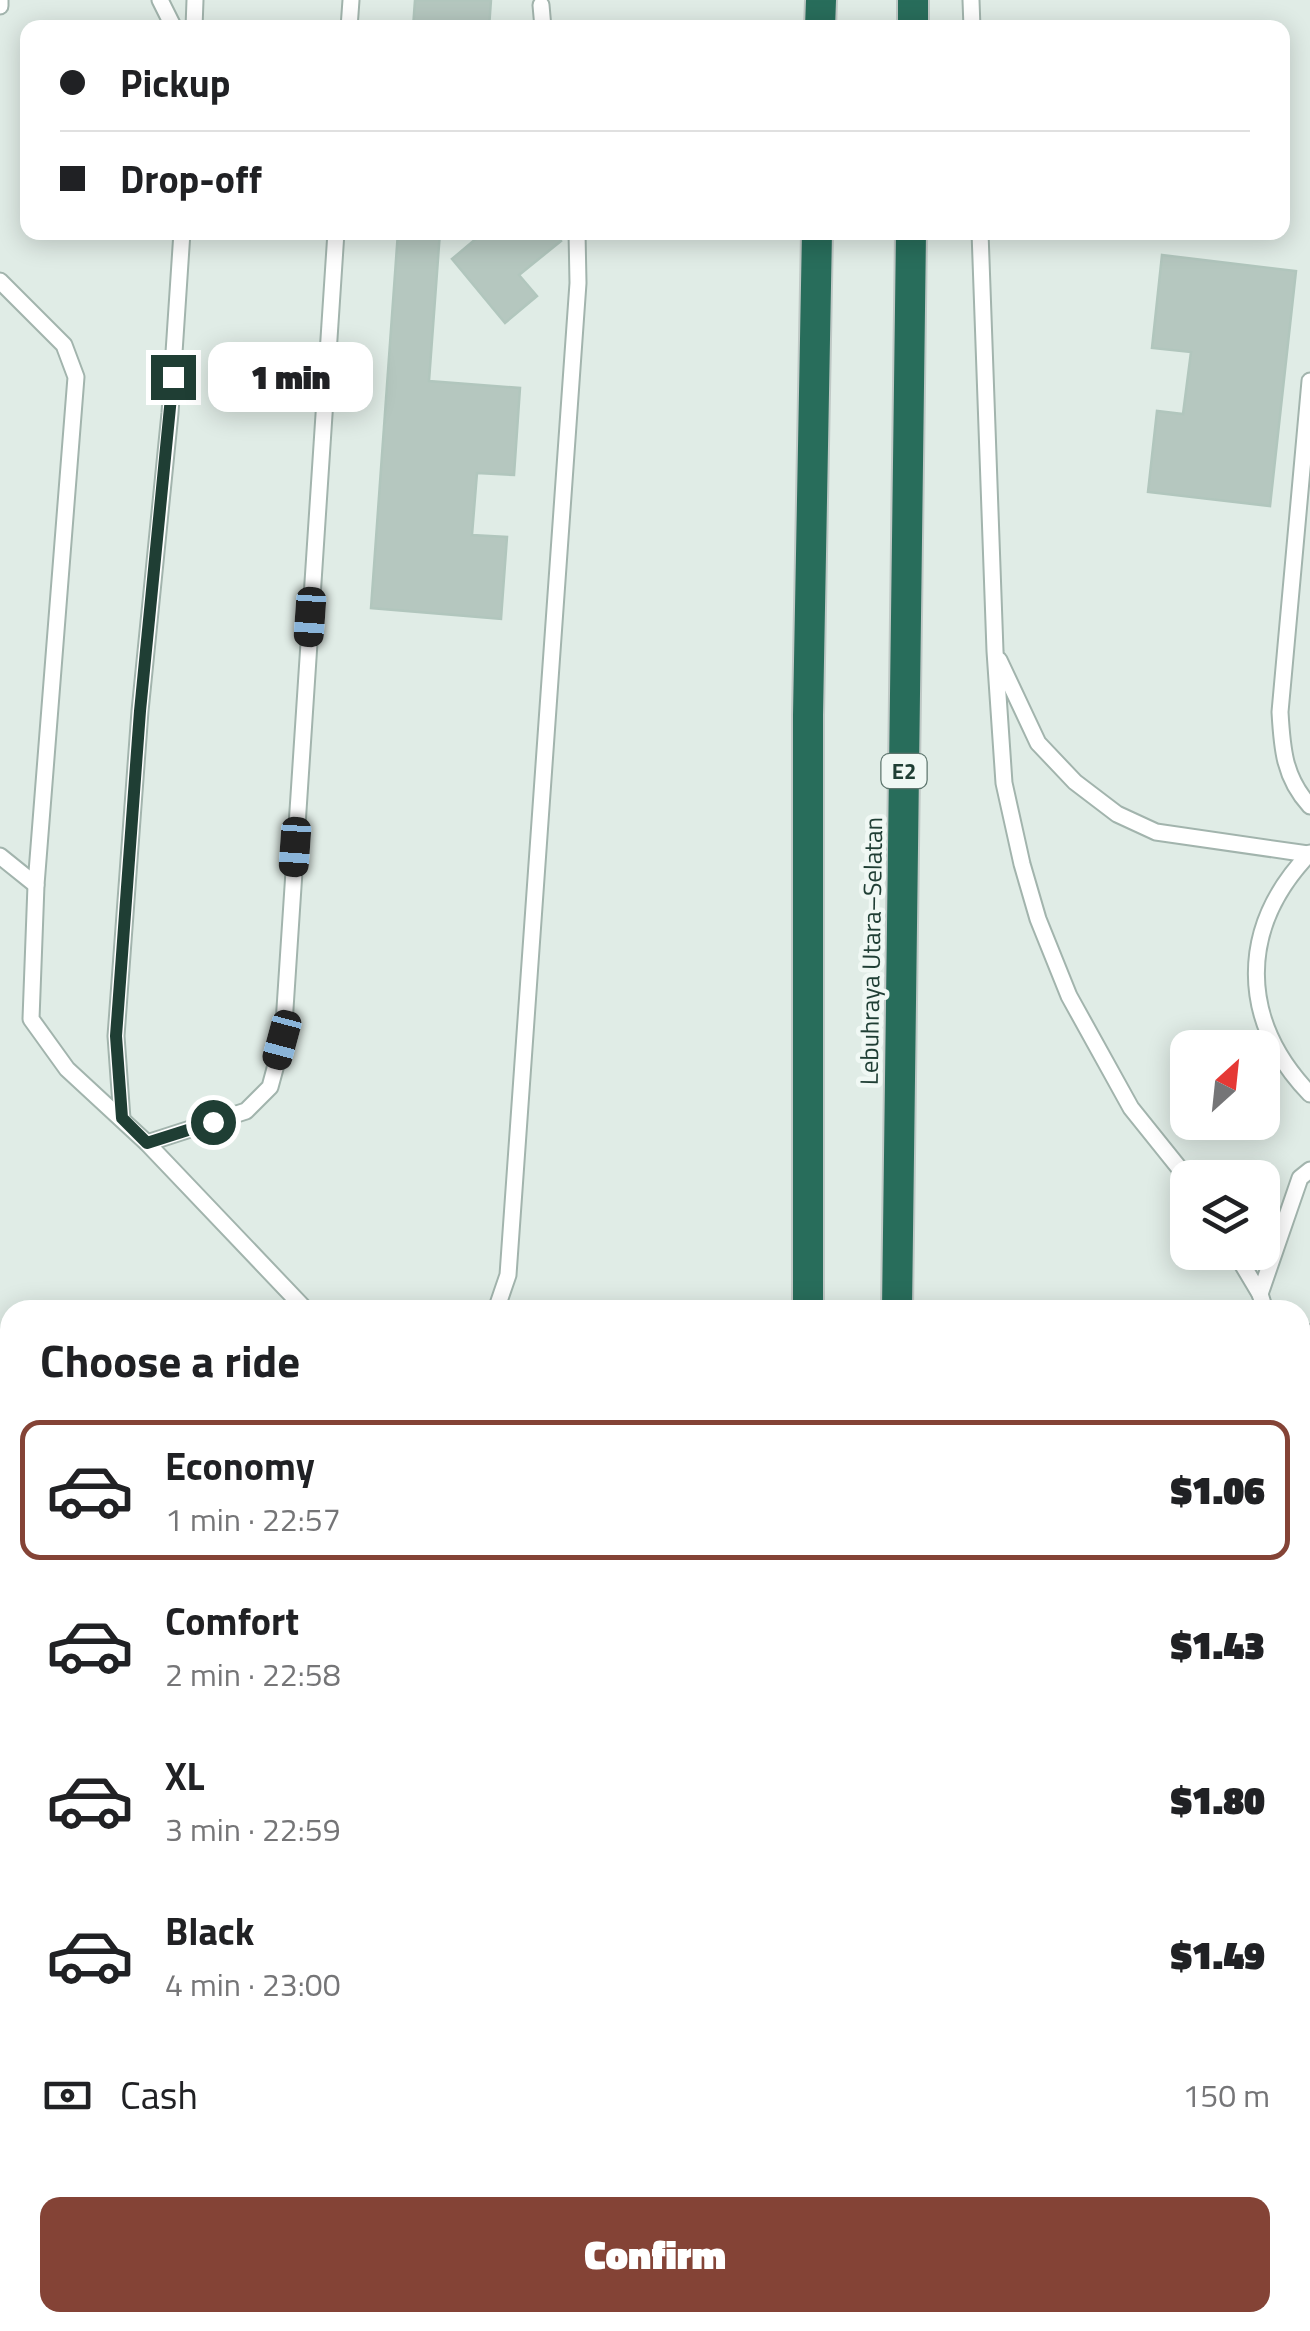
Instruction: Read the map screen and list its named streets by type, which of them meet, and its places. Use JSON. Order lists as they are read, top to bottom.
{
  "streets": {
    "highway": ["E2", "Lebuhraya Utara–Selatan"]
  },
  "north": "top right",
  "page": {
    "banner": ["Pickup", "Drop-off"],
    "bubble": "1 min",
    "heading": "Choose a ride",
    "list": [
      {
        "name": "Economy",
        "note": "1 min · 22:57",
        "value": "$1.06"
      },
      {
        "name": "Comfort",
        "note": "2 min · 22:58",
        "value": "$1.43"
      },
      {
        "name": "XL",
        "note": "3 min · 22:59",
        "value": "$1.80"
      },
      {
        "name": "Black",
        "note": "4 min · 23:00",
        "value": "$1.49"
      }
    ],
    "pay": ["Cash", "150 m"],
    "buttons": "Confirm"
  }
}
